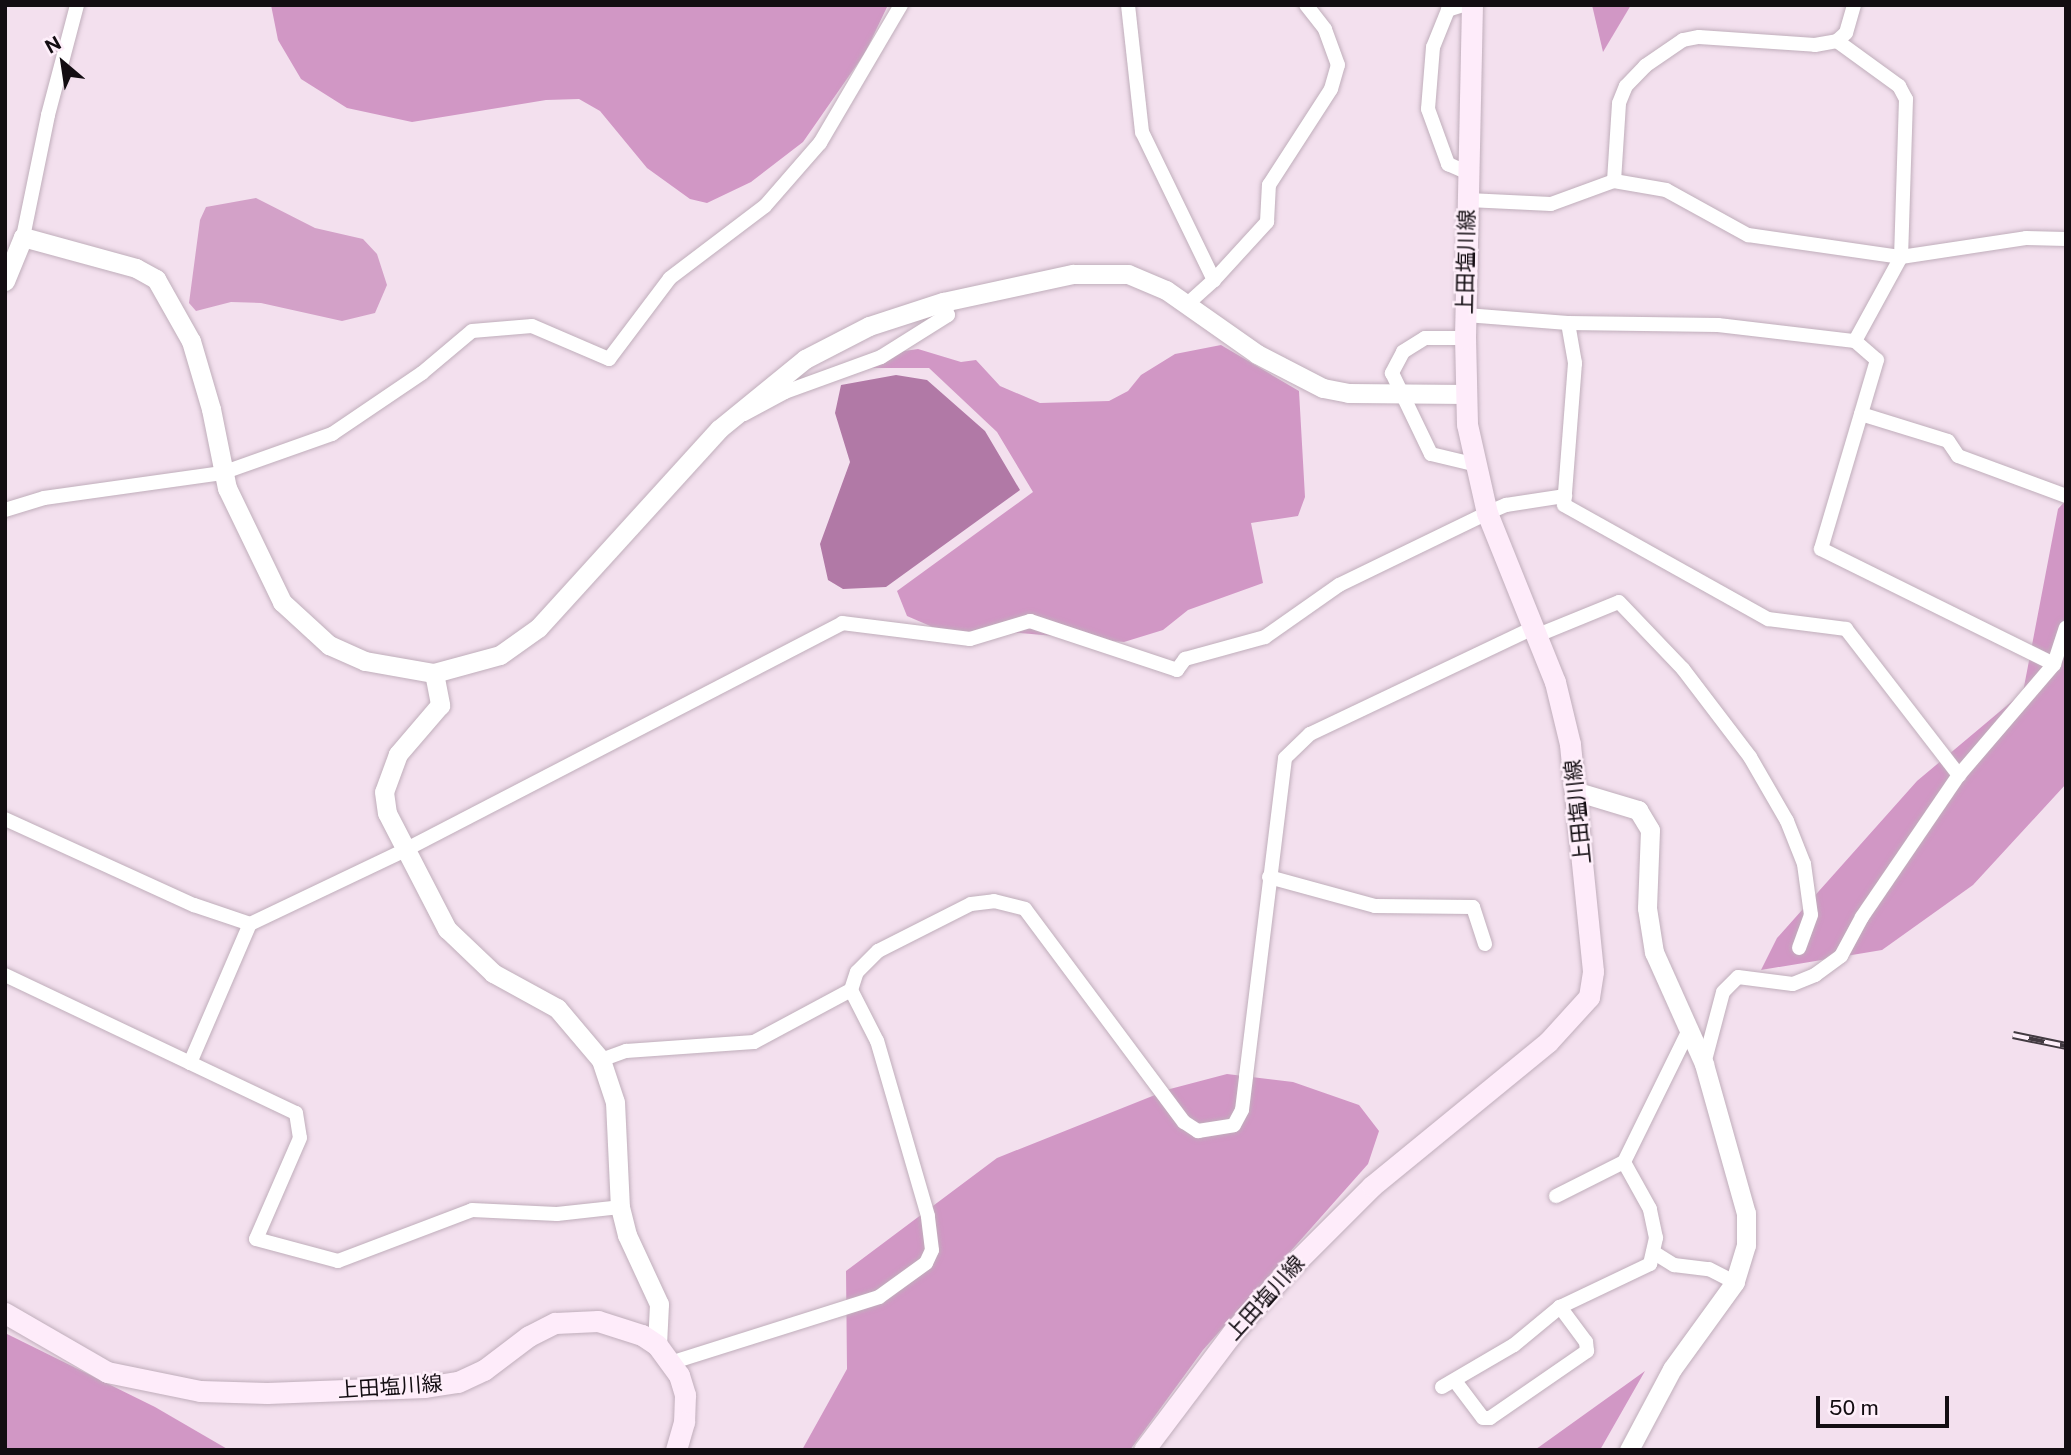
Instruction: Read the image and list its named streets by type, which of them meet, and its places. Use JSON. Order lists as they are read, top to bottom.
{
  "streets": {
    "main road": ["上田塩川線"]
  },
  "scale_bar": "50 m",
  "north": "top left"
}
